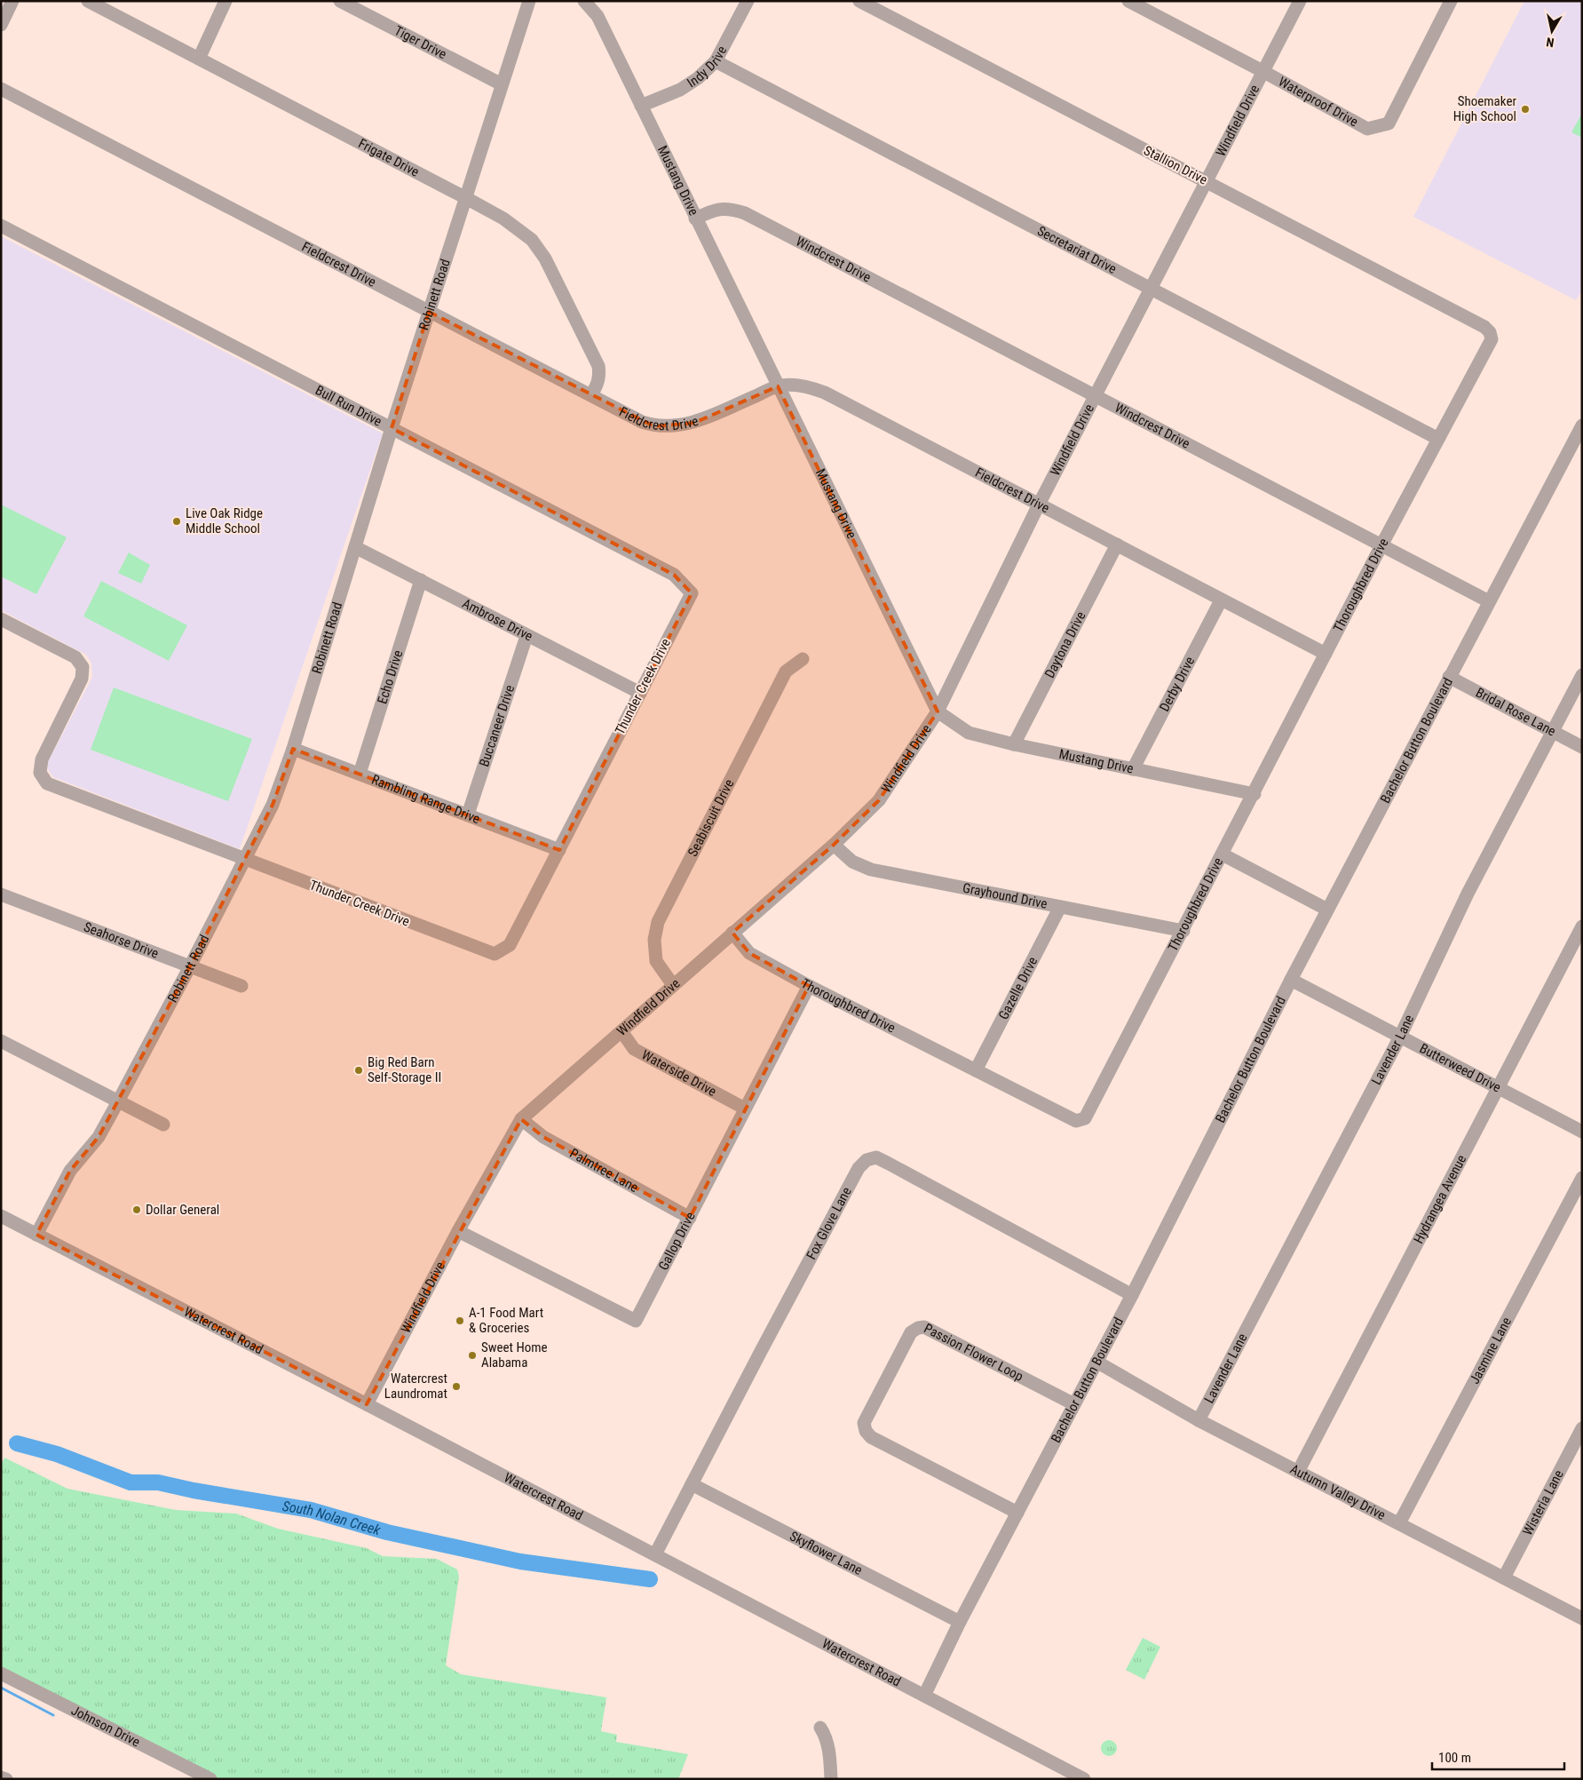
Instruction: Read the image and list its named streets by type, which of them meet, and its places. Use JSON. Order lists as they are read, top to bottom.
{
  "streets": {
    "street": [
      "Tiger Drive",
      "Indy Drive",
      "Waterproof Drive",
      "Windfield Drive",
      "Frigate Drive",
      "Stallion Drive",
      "Mustang Drive",
      "Secretariat Drive",
      "Windcrest Drive",
      "Fieldcrest Drive",
      "Robinett Road",
      "Bull Run Drive",
      "Thoroughbred Drive",
      "Ambrose Drive",
      "Daytona Drive",
      "Echo Drive",
      "Derby Drive",
      "Thunder Creek Drive",
      "Bridal Rose Lane",
      "Buccaneer Drive",
      "Bachelor Button Boulevard",
      "Rambling Range Drive",
      "Seabiscuit Drive",
      "Grayhound Drive",
      "Seahorse Drive",
      "Gazelle Drive",
      "Lavender Lane",
      "Butterweed Drive",
      "Waterside Drive",
      "Palmtree Lane",
      "Hydrangea Avenue",
      "Fox Glove Lane",
      "Gallop Drive",
      "Watercrest Road",
      "Jasmine Lane",
      "Passion Flower Loop",
      "Autumn Valley Drive",
      "Wisteria Lane",
      "Skyflower Lane",
      "Johnson Drive"
    ]
  },
  "crossings": [
    ["Tiger Drive", "Robinett Road"],
    ["Indy Drive", "Mustang Drive"],
    ["Indy Drive", "Secretariat Drive"],
    ["Waterproof Drive", "Windfield Drive"],
    ["Windfield Drive", "Stallion Drive"],
    ["Windfield Drive", "Mustang Drive"],
    ["Windfield Drive", "Secretariat Drive"],
    ["Windfield Drive", "Windcrest Drive"],
    ["Windfield Drive", "Fieldcrest Drive"],
    ["Windfield Drive", "Thoroughbred Drive"],
    ["Windfield Drive", "Seabiscuit Drive"],
    ["Windfield Drive", "Grayhound Drive"],
    ["Windfield Drive", "Waterside Drive"],
    ["Windfield Drive", "Palmtree Lane"],
    ["Windfield Drive", "Gallop Drive"],
    ["Windfield Drive", "Watercrest Road"],
    ["Frigate Drive", "Fieldcrest Drive"],
    ["Frigate Drive", "Robinett Road"],
    ["Stallion Drive", "Thoroughbred Drive"],
    ["Mustang Drive", "Windcrest Drive"],
    ["Mustang Drive", "Fieldcrest Drive"],
    ["Mustang Drive", "Thoroughbred Drive"],
    ["Mustang Drive", "Daytona Drive"],
    ["Mustang Drive", "Derby Drive"],
    ["Secretariat Drive", "Thoroughbred Drive"],
    ["Windcrest Drive", "Thoroughbred Drive"],
    ["Windcrest Drive", "Bachelor Button Boulevard"],
    ["Fieldcrest Drive", "Robinett Road"],
    ["Fieldcrest Drive", "Thoroughbred Drive"],
    ["Fieldcrest Drive", "Daytona Drive"],
    ["Fieldcrest Drive", "Derby Drive"],
    ["Robinett Road", "Bull Run Drive"],
    ["Robinett Road", "Ambrose Drive"],
    ["Robinett Road", "Thunder Creek Drive"],
    ["Robinett Road", "Rambling Range Drive"],
    ["Robinett Road", "Seahorse Drive"],
    ["Robinett Road", "Watercrest Road"],
    ["Bull Run Drive", "Thunder Creek Drive"],
    ["Thoroughbred Drive", "Grayhound Drive"],
    ["Thoroughbred Drive", "Gazelle Drive"],
    ["Thoroughbred Drive", "Gallop Drive"],
    ["Ambrose Drive", "Echo Drive"],
    ["Ambrose Drive", "Thunder Creek Drive"],
    ["Ambrose Drive", "Buccaneer Drive"],
    ["Echo Drive", "Rambling Range Drive"],
    ["Thunder Creek Drive", "Rambling Range Drive"],
    ["Bridal Rose Lane", "Bachelor Button Boulevard"],
    ["Bridal Rose Lane", "Lavender Lane"],
    ["Buccaneer Drive", "Rambling Range Drive"],
    ["Bachelor Button Boulevard", "Butterweed Drive"],
    ["Bachelor Button Boulevard", "Fox Glove Lane"],
    ["Bachelor Button Boulevard", "Watercrest Road"],
    ["Bachelor Button Boulevard", "Passion Flower Loop"],
    ["Bachelor Button Boulevard", "Autumn Valley Drive"],
    ["Bachelor Button Boulevard", "Skyflower Lane"],
    ["Grayhound Drive", "Gazelle Drive"],
    ["Lavender Lane", "Butterweed Drive"],
    ["Lavender Lane", "Autumn Valley Drive"],
    ["Butterweed Drive", "Hydrangea Avenue"],
    ["Waterside Drive", "Gallop Drive"],
    ["Palmtree Lane", "Gallop Drive"],
    ["Hydrangea Avenue", "Autumn Valley Drive"],
    ["Fox Glove Lane", "Watercrest Road"],
    ["Fox Glove Lane", "Skyflower Lane"],
    ["Jasmine Lane", "Autumn Valley Drive"],
    ["Autumn Valley Drive", "Wisteria Lane"]
  ],
  "water": ["South Nolan Creek"],
  "places": [
    "Shoemaker High School",
    "Live Oak Ridge Middle School",
    "Big Red Barn Self-Storage II",
    "Dollar General",
    "A-1 Food Mart & Groceries",
    "Sweet Home Alabama",
    "Watercrest Laundromat"
  ],
  "scale_bar": "100 m",
  "north": "bottom"
}
